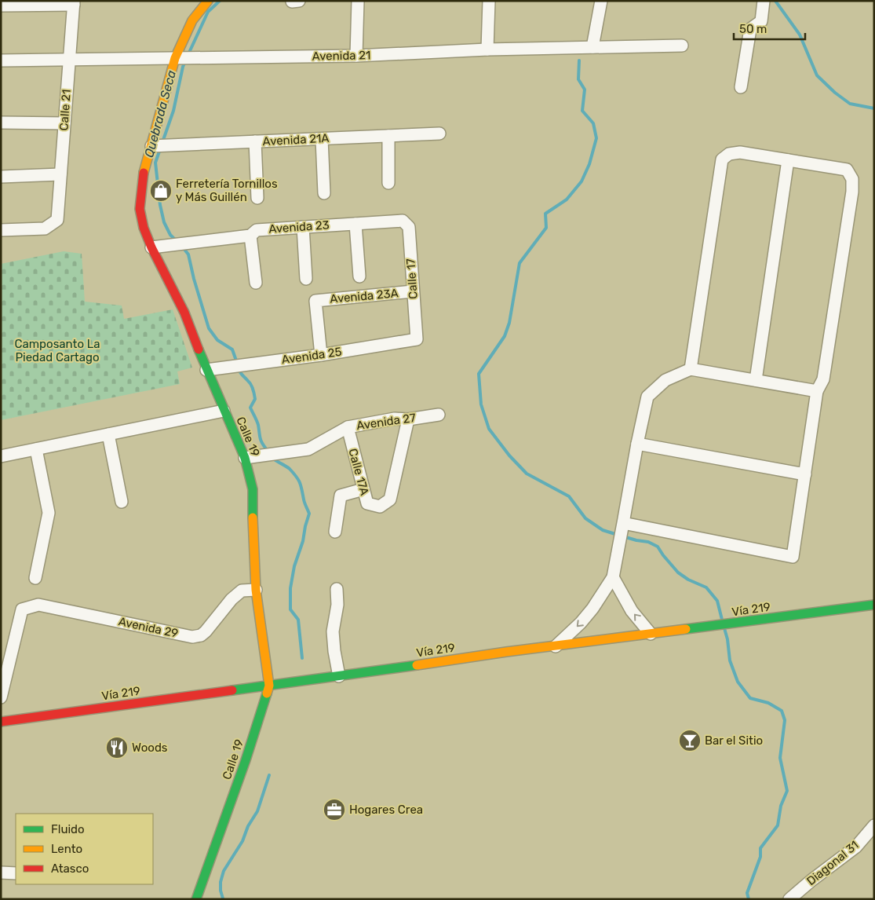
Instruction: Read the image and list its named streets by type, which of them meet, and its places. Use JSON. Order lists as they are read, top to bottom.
{
  "streets": {
    "street": [
      "Avenida 21",
      "Calle 21",
      "Avenida 21A",
      "Avenida 23",
      "Calle 17",
      "Avenida 23A",
      "Avenida 25",
      "Avenida 27",
      "Calle 19",
      "Calle 17A",
      "Vía 219",
      "Avenida 29",
      "Diagonal 31"
    ]
  },
  "crossings": [
    ["Avenida 21", "Calle 21"],
    ["Avenida 21", "Calle 19"],
    ["Avenida 21A", "Calle 19"],
    ["Avenida 23", "Calle 17"],
    ["Avenida 23", "Calle 19"],
    ["Calle 17", "Avenida 23A"],
    ["Calle 17", "Avenida 25"],
    ["Avenida 23A", "Avenida 25"],
    ["Avenida 25", "Calle 19"],
    ["Avenida 27", "Calle 19"],
    ["Avenida 27", "Calle 17A"],
    ["Calle 19", "Vía 219"],
    ["Calle 19", "Avenida 29"]
  ],
  "water": ["Quebrada Seca"],
  "parks": ["Camposanto La Piedad Cartago"],
  "places": {
    "shop": ["Ferretería Tornillos y Más Guillén"],
    "bar": ["Bar el Sitio"],
    "restaurant": ["Woods"],
    "office": ["Hogares Crea"]
  },
  "legend": ["Fluido", "Lento", "Atasco"],
  "scale_bar": "50 m"
}
